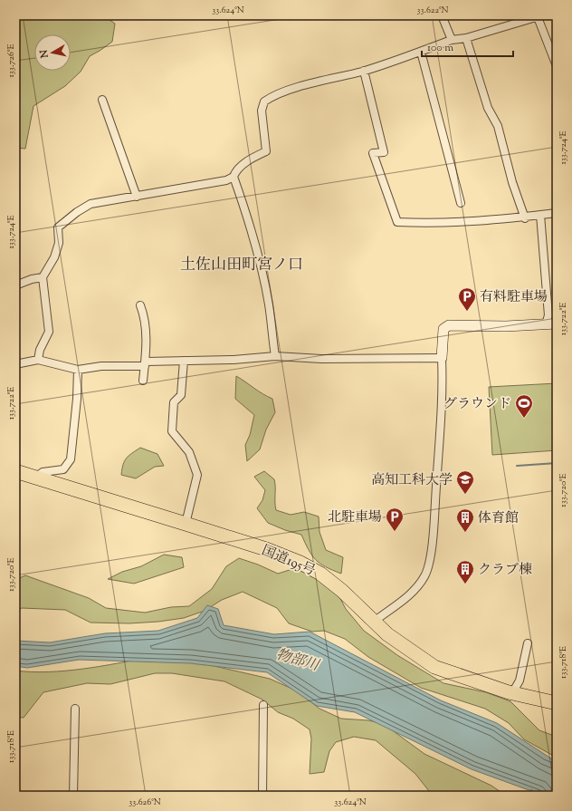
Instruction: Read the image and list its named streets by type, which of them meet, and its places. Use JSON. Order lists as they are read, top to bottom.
{
  "streets": {
    "highway": ["国道195号"]
  },
  "districts": ["土佐山田町宮ノ口"],
  "water": ["物部川"],
  "places": {
    "parking": ["有料駐車場", "北駐車場"],
    "sports": ["グラウンド"],
    "school or university": ["高知工科大学"],
    "building": ["体育館", "クラブ棟"]
  },
  "scale_bar": "100 m",
  "north": "left",
  "coordinates": [
    "33.624°N",
    "33.622°N",
    "133.726°E",
    "133.724°E",
    "133.722°E",
    "133.720°E",
    "133.718°E",
    "33.626°N"
  ]
}
